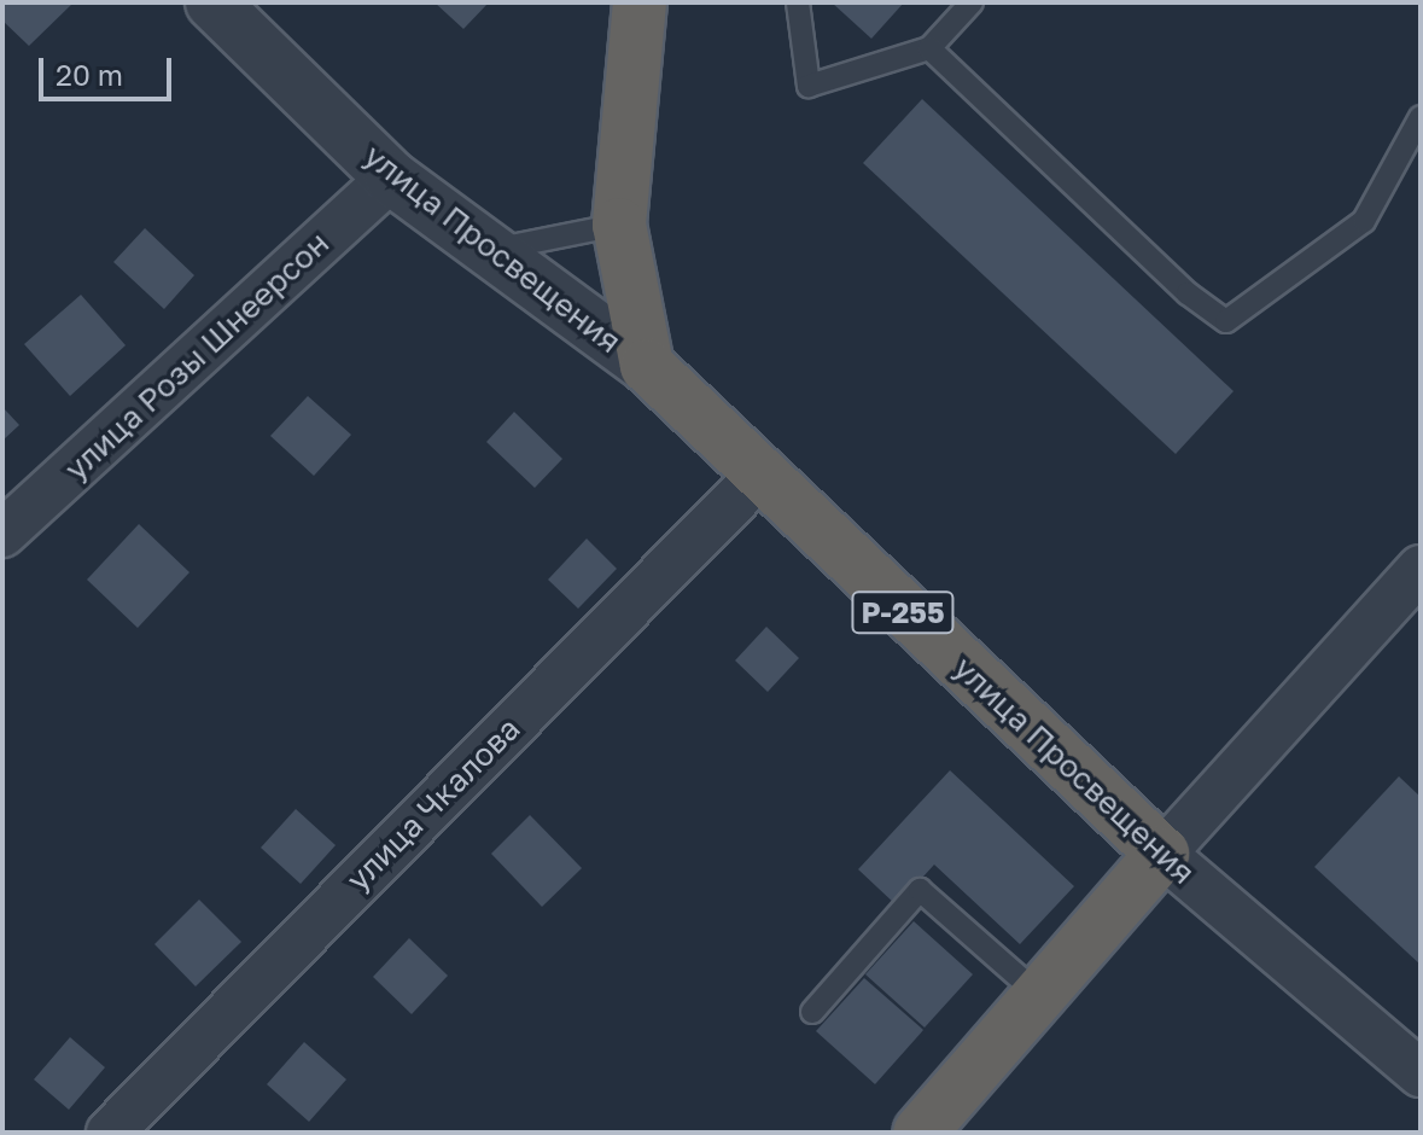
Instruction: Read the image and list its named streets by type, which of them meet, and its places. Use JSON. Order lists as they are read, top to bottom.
{
  "streets": {
    "highway": ["улица Просвещения", "Р-255"],
    "street": ["улица Розы Шнеерсон", "улица Чкалова"]
  },
  "crossings": [
    ["улица Просвещения", "улица Розы Шнеерсон"],
    ["улица Просвещения", "улица Чкалова"]
  ],
  "scale_bar": "20 m"
}
